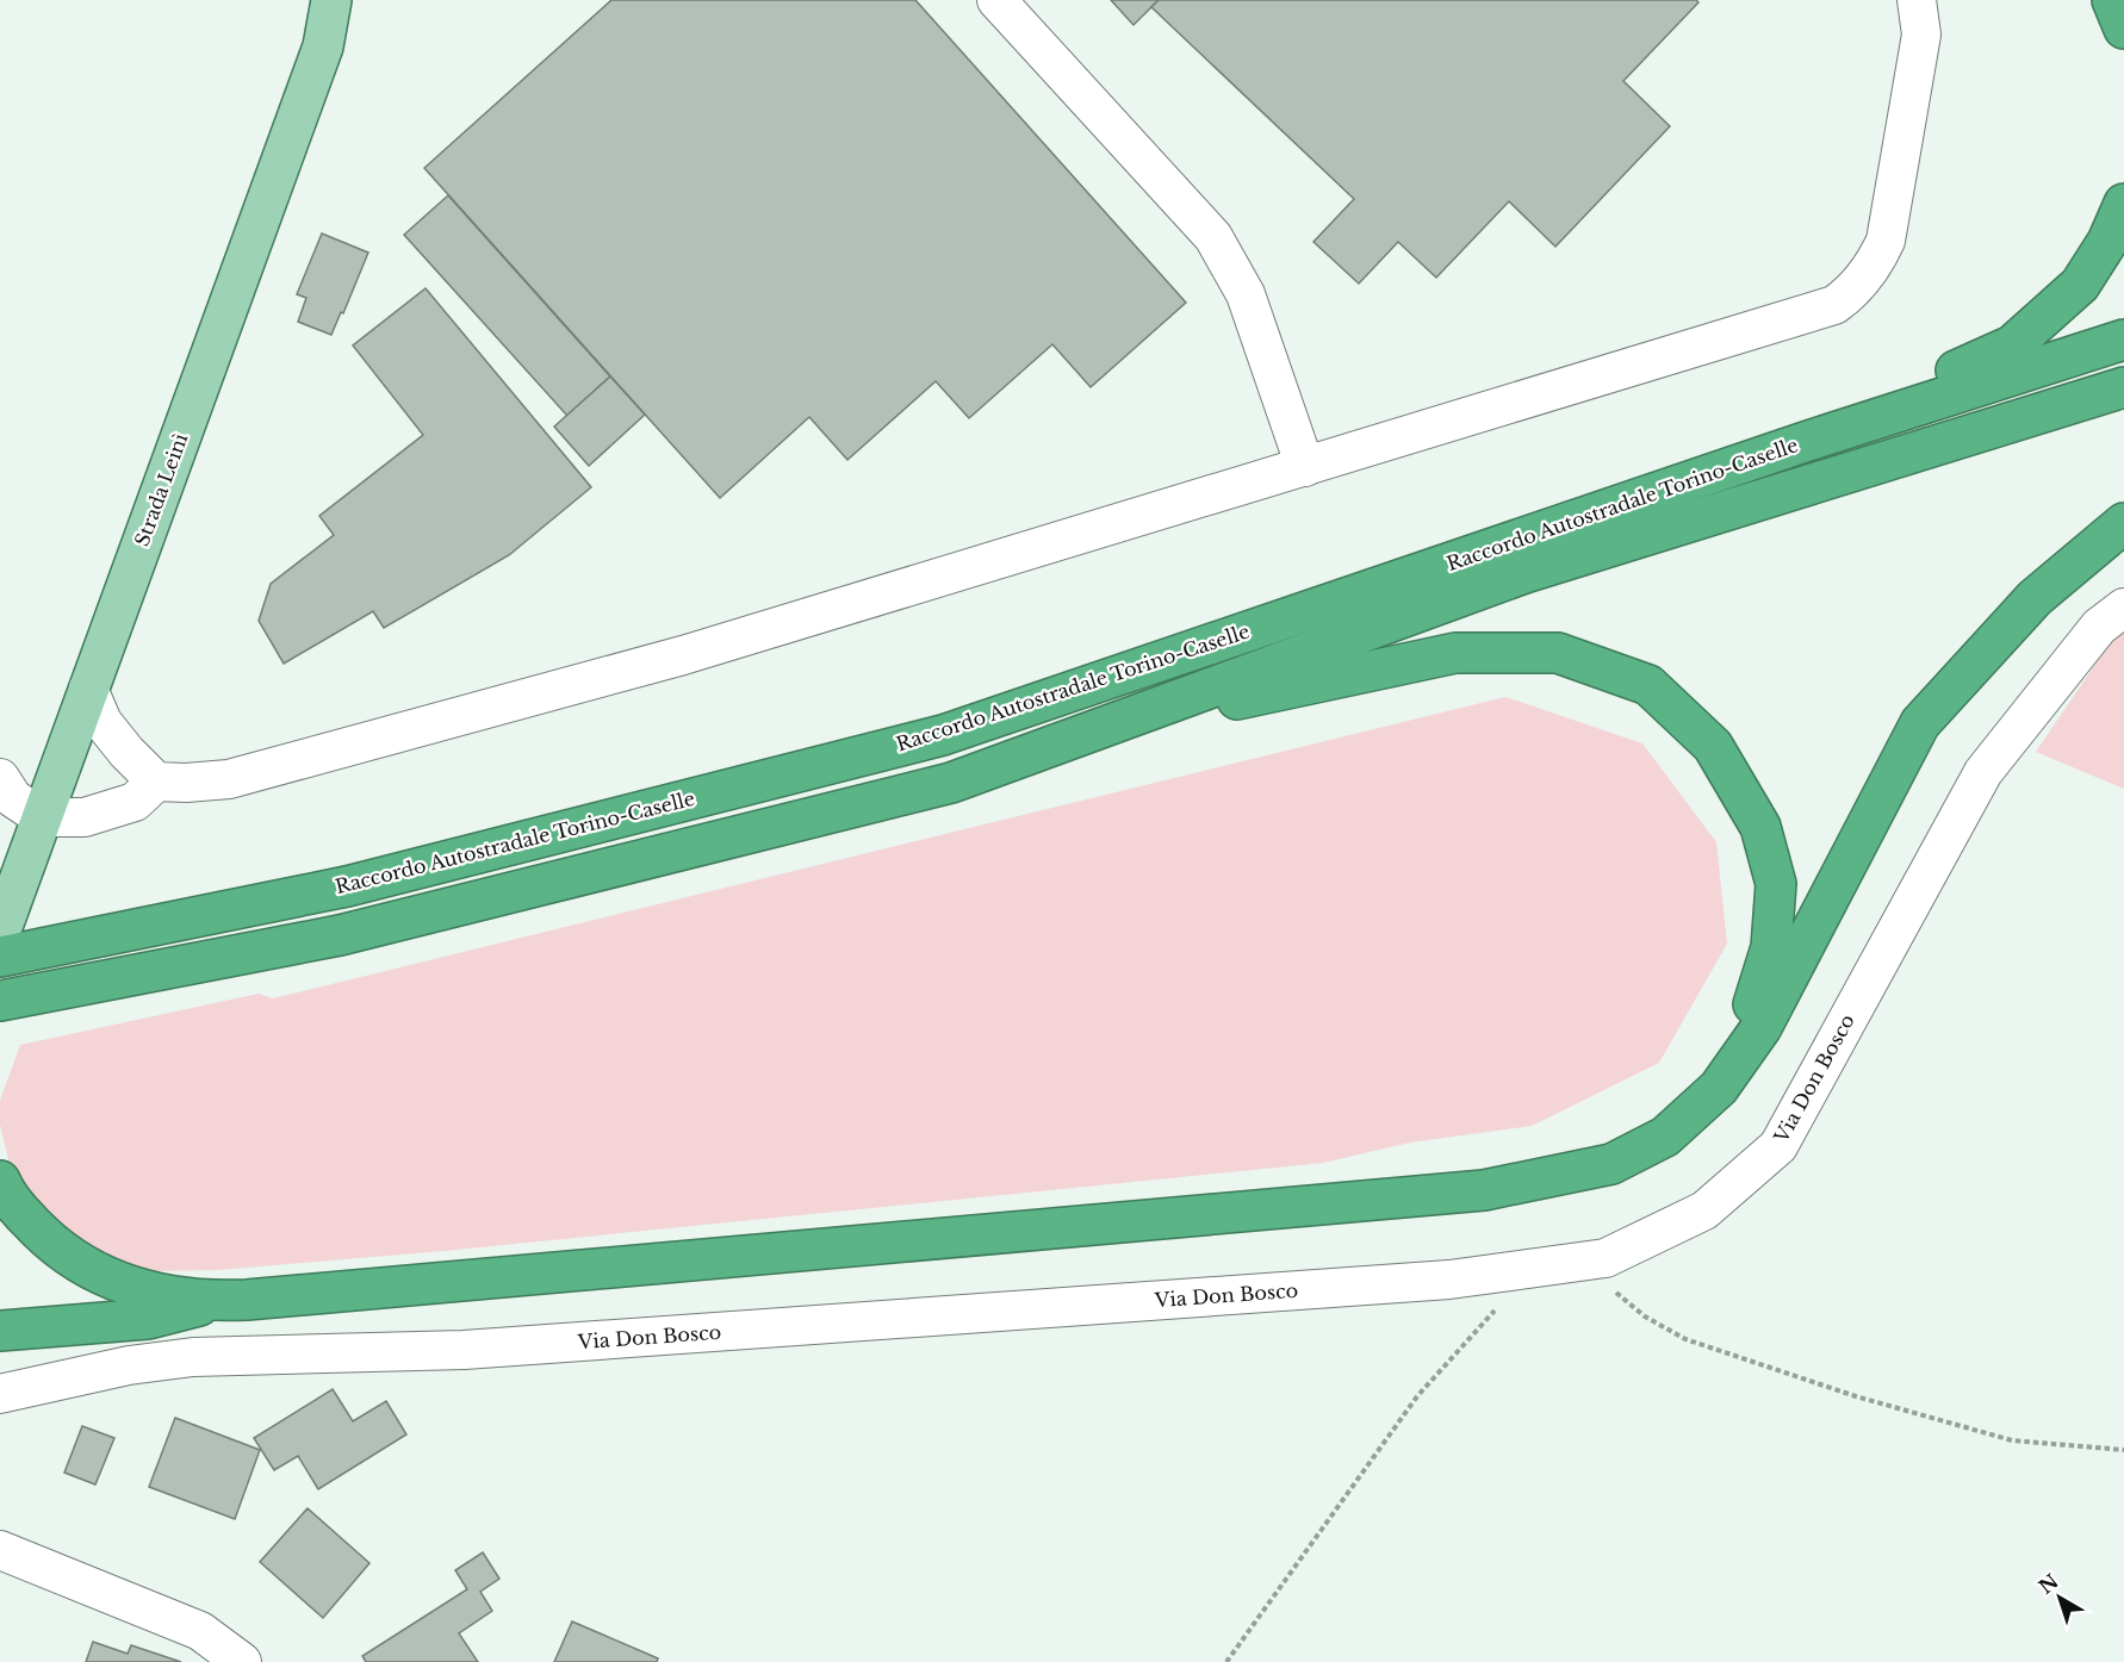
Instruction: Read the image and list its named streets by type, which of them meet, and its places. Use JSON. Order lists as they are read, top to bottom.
{
  "streets": {
    "highway": ["Raccordo Autostradale Torino-Caselle"],
    "main road": ["Strada Leinì"],
    "street": ["Via Don Bosco"]
  },
  "north": "top left"
}
